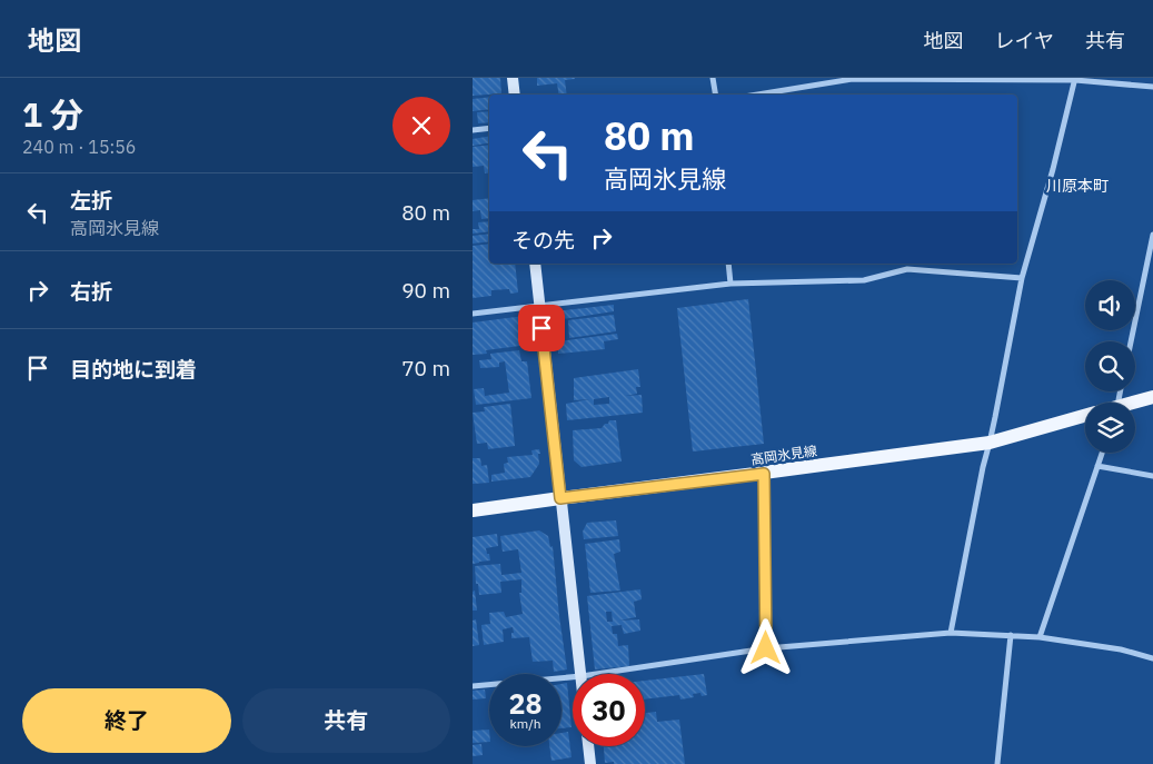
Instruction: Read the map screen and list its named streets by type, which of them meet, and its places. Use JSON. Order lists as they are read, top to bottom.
{
  "streets": {
    "main road": ["高岡氷見線"]
  },
  "districts": ["川原本町"],
  "page": {
    "header": "地図",
    "nav": ["地図", "レイヤ", "共有"],
    "heading": ["1 分", "240 m · 15:56"],
    "turn": ["80 m", "高岡氷見線"],
    "list": [
      {
        "name": "左折",
        "note": "高岡氷見線",
        "value": "80 m"
      },
      {
        "name": "右折",
        "value": "90 m"
      },
      {
        "name": "目的地に到着",
        "value": "70 m"
      }
    ],
    "then": "その先",
    "speed": "28 km/h",
    "limit": "30",
    "buttons": ["終了", "共有"]
  }
}
